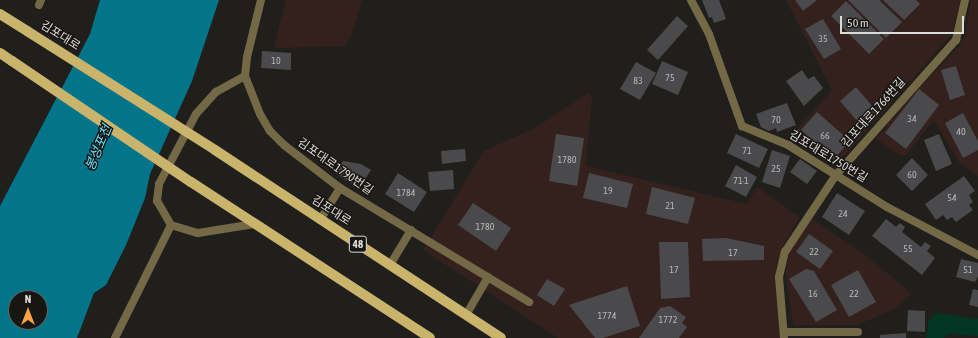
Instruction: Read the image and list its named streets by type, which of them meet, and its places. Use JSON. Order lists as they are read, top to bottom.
{
  "streets": {
    "main road": ["김포대로", "48"],
    "lane": ["김포대로1766번길", "김포대로1750번길", "김포대로1790번길"]
  },
  "crossings": [
    ["김포대로1766번길", "김포대로1750번길"]
  ],
  "water": ["봉성포천"],
  "house_numbers": [
    "35",
    "10",
    "75",
    "83",
    "34",
    "70",
    "40",
    "66",
    "71",
    "1780",
    "25",
    "60",
    "71-1",
    "19",
    "1784",
    "54",
    "21",
    "24",
    "1780",
    "55",
    "22",
    "17",
    "17",
    "51",
    "16",
    "22",
    "1774",
    "1772"
  ],
  "scale_bar": "50 m",
  "north": "top"
}
